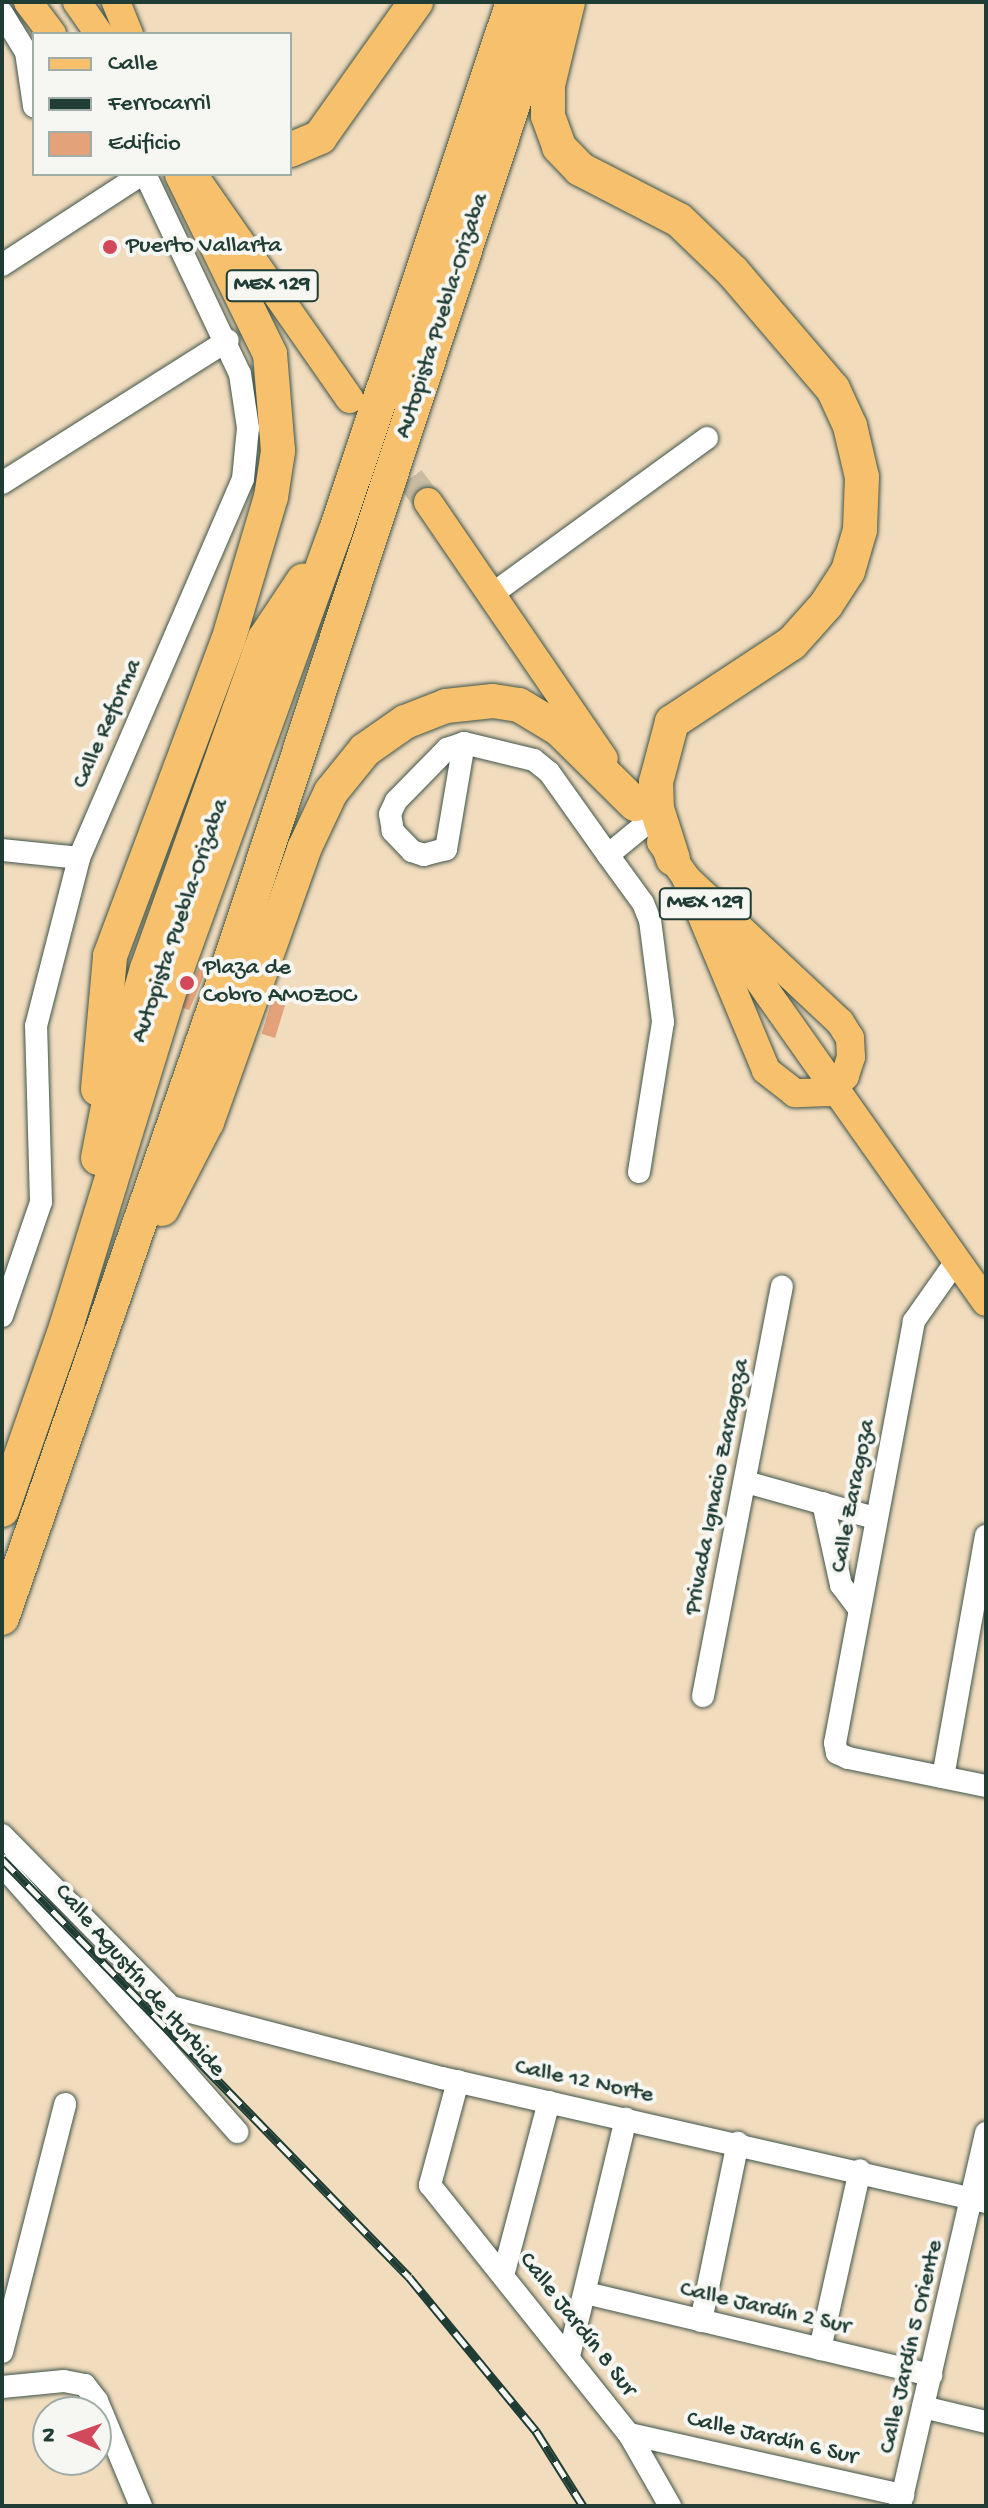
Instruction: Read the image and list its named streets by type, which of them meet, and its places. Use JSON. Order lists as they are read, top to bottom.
{
  "streets": {
    "highway": ["Autopista Puebla-Orizaba"],
    "main road": ["MEX 129"],
    "street": [
      "Calle Reforma",
      "Privada Ignacio Zaragoza",
      "Calle Zaragoza",
      "Calle Agustín de Iturbide",
      "Calle 12 Norte",
      "Calle Jardín 2 Sur",
      "Calle Jardín 8 Sur",
      "Calle Jardín 5 Oriente",
      "Calle Jardín 6 Sur"
    ]
  },
  "crossings": [
    ["MEX 129", "Calle Zaragoza"],
    ["Calle 12 Norte", "Calle Jardín 8 Sur"],
    ["Calle 12 Norte", "Calle Jardín 5 Oriente"],
    ["Calle Jardín 2 Sur", "Calle Jardín 5 Oriente"],
    ["Calle Jardín 8 Sur", "Calle Jardín 6 Sur"],
    ["Calle Jardín 5 Oriente", "Calle Jardín 6 Sur"]
  ],
  "places": ["Puerto Vallarta", "Plaza de Cobro AMOZOC"],
  "legend": ["Calle", "Ferrocarril", "Edificio"],
  "north": "left"
}
